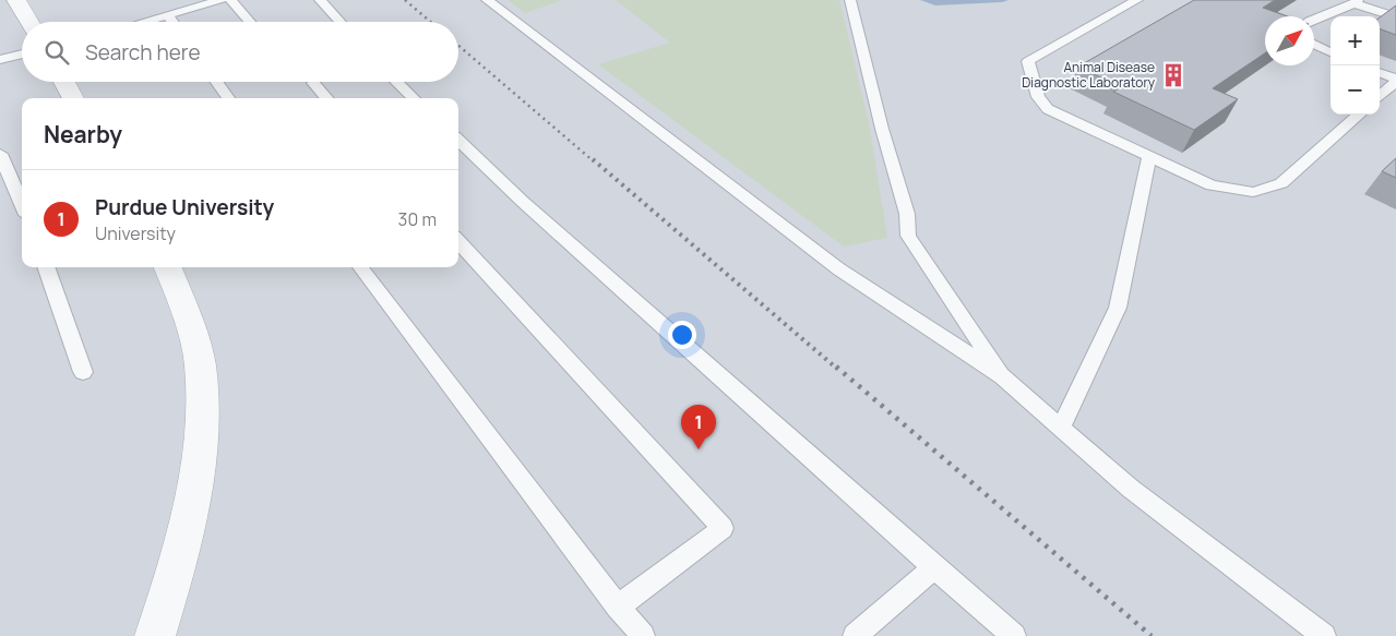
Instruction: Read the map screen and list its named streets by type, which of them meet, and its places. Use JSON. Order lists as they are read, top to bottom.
{
  "places": {
    "building": ["Animal Disease Diagnostic Laboratory"]
  },
  "north": "top right",
  "page": {
    "map_buttons": ["+", "−"],
    "search": "Search here",
    "heading": "Nearby",
    "list": [
      {
        "mark": "1",
        "name": "Purdue University",
        "note": "University",
        "value": "30 m"
      }
    ],
    "pins": "1"
  }
}
